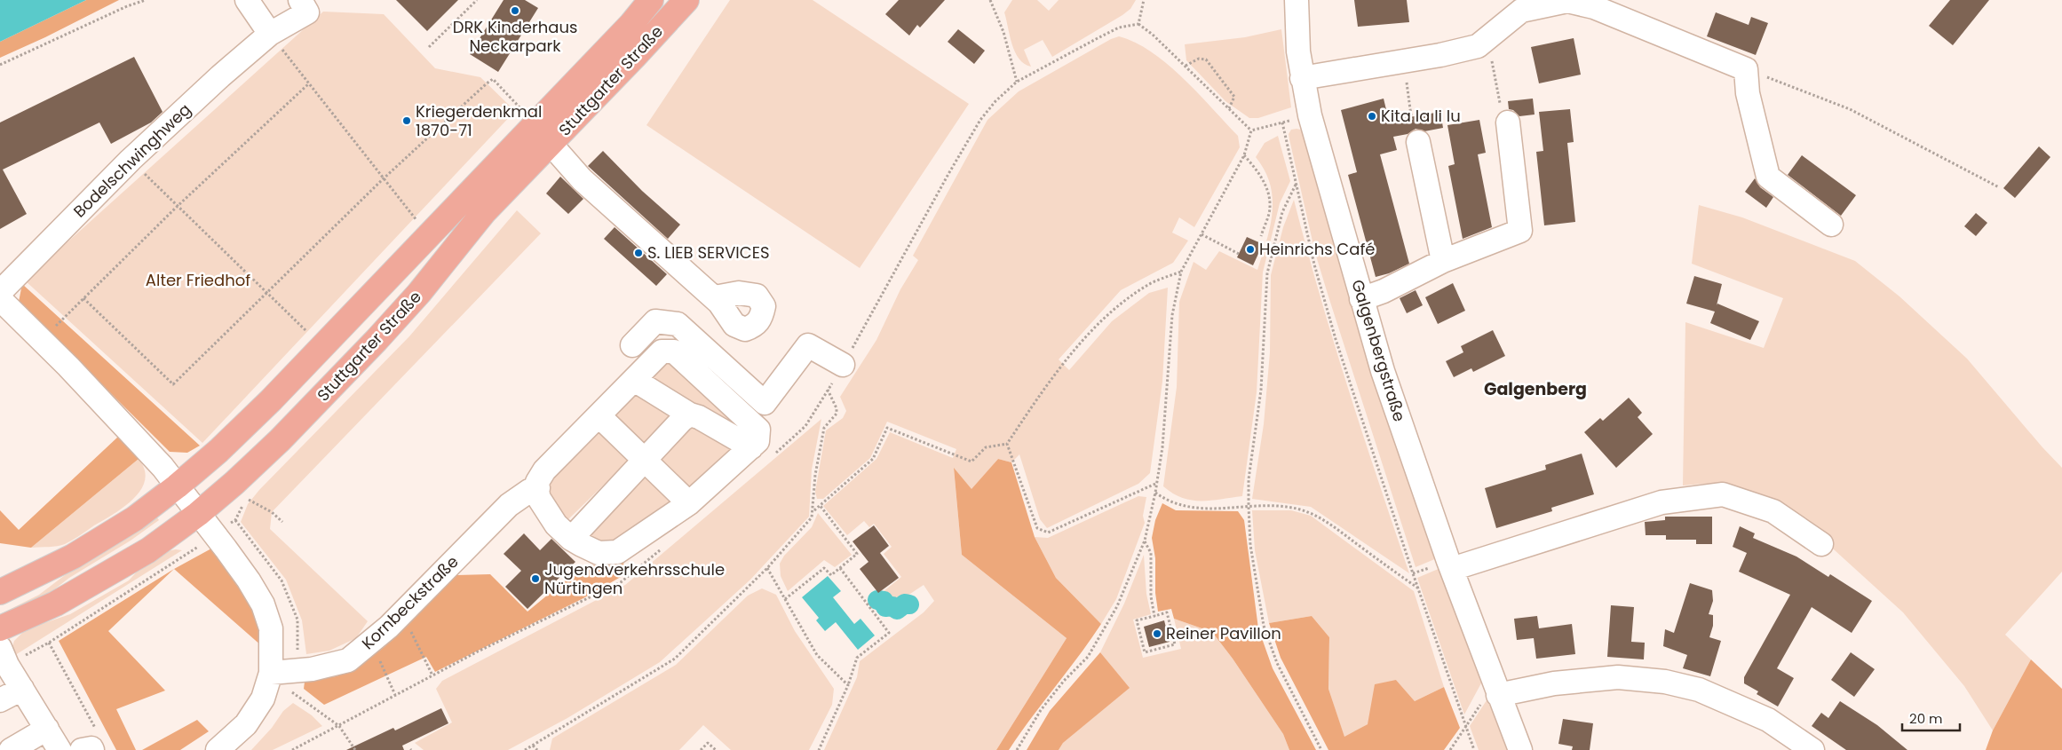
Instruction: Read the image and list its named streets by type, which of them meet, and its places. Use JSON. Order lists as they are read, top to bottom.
{
  "streets": {
    "main road": ["Stuttgarter Straße"],
    "street": ["Bodelschwinghweg", "Galgenbergstraße", "Kornbeckstraße"]
  },
  "districts": ["Galgenberg"],
  "parks": ["Alter Friedhof"],
  "places": [
    "DRK Kinderhaus Neckarpark",
    "Kita la li lu",
    "Kriegerdenkmal 1870-71",
    "Heinrichs Café",
    "S. LIEB SERVICES",
    "Jugendverkehrsschule Nürtingen",
    "Reiner Pavillon"
  ],
  "scale_bar": "20 m"
}
